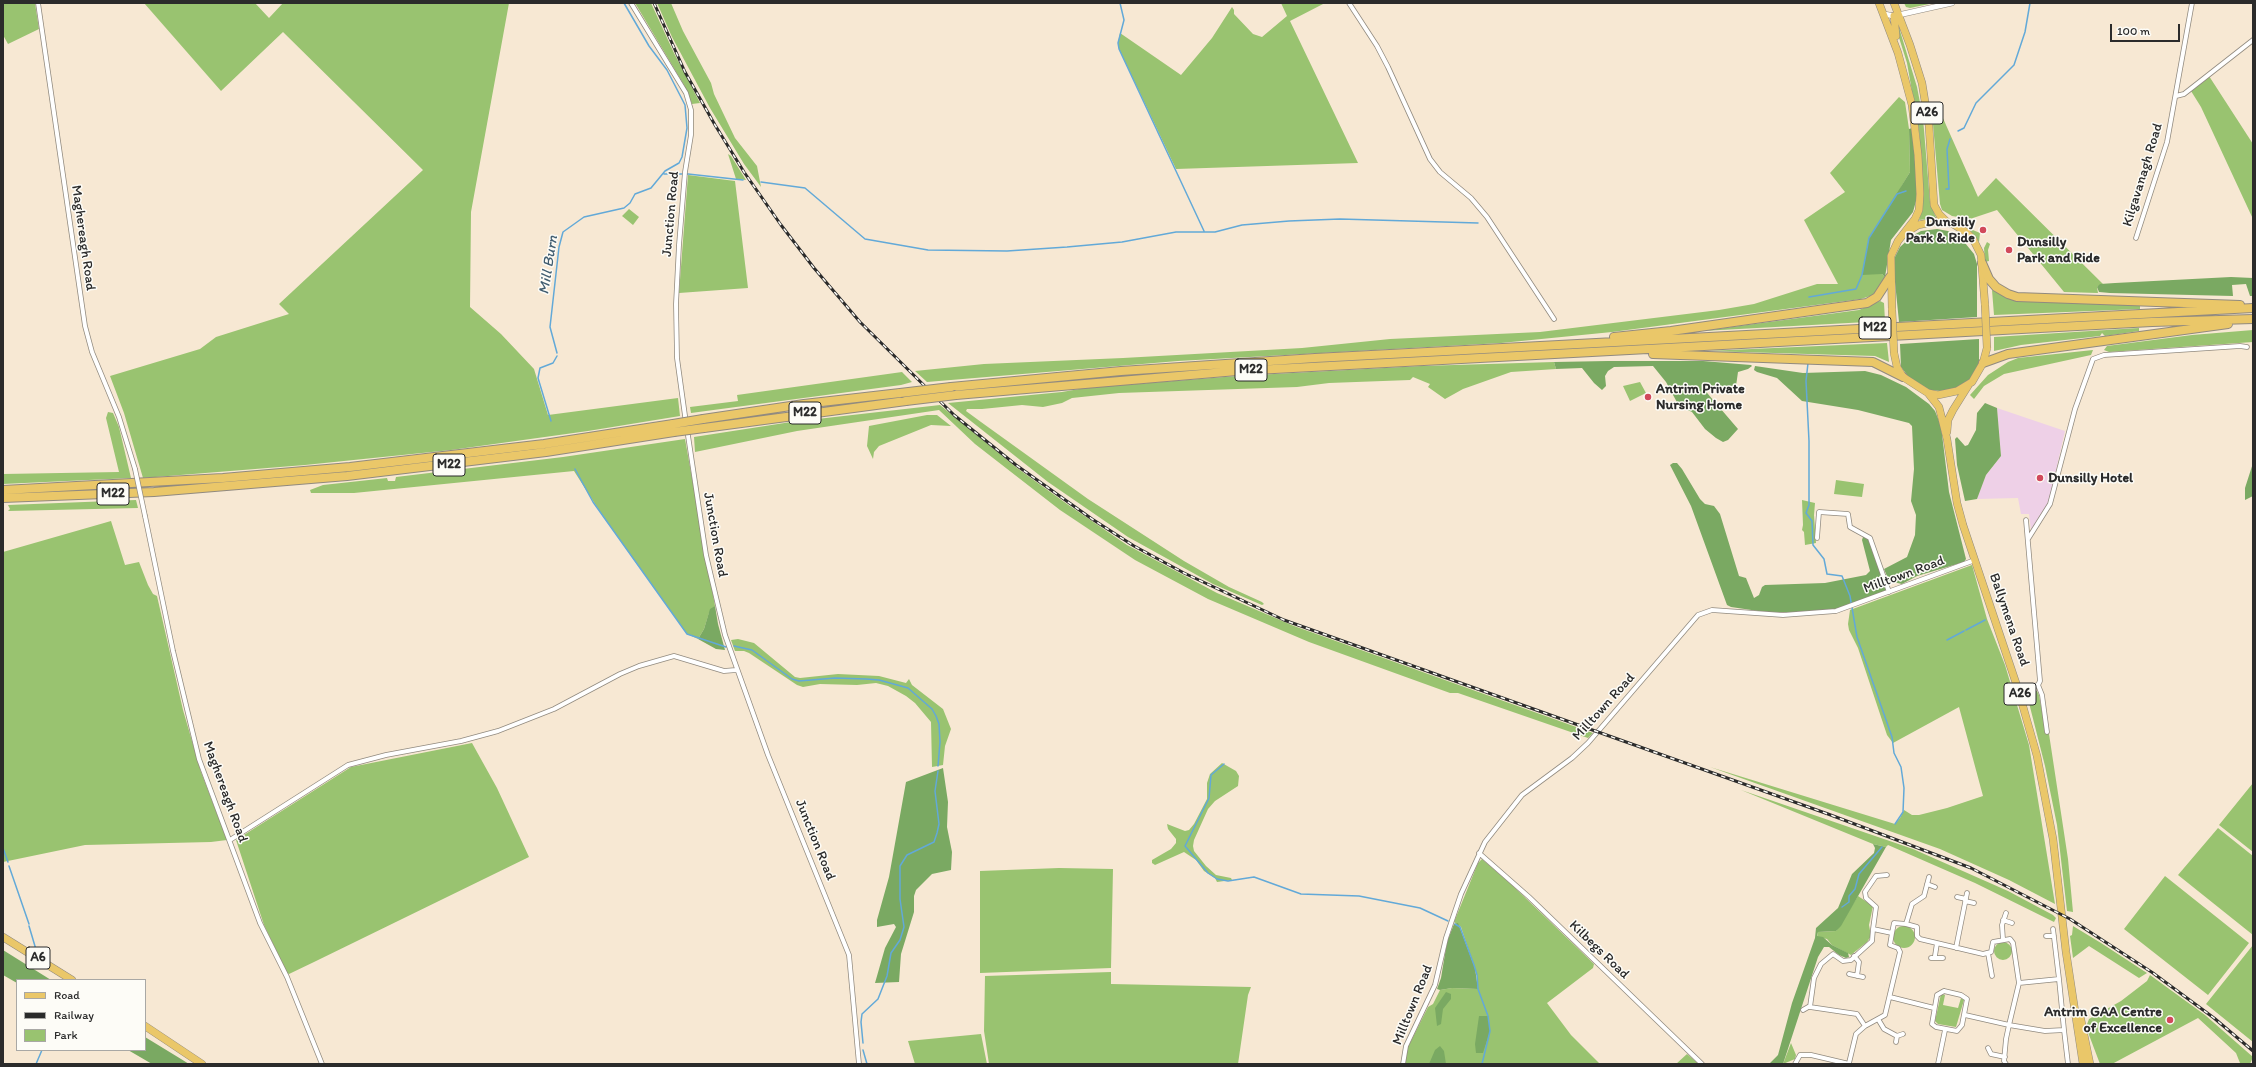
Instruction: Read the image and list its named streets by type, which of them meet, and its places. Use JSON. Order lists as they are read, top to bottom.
{
  "streets": {
    "highway": ["M22"],
    "main road": ["A26", "Ballymena Road", "A6"],
    "street": [
      "Kilgavanagh Road",
      "Junction Road",
      "Maghereagh Road",
      "Milltown Road",
      "Kilbegs Road"
    ]
  },
  "crossings": [
    ["A26", "Ballymena Road"],
    ["Milltown Road", "Ballymena Road"],
    ["Milltown Road", "Kilbegs Road"]
  ],
  "water": ["Mill Burn"],
  "places": [
    "Dunsilly Park & Ride",
    "Dunsilly Park and Ride",
    "Antrim Private Nursing Home",
    "Dunsilly Hotel",
    "Antrim GAA Centre of Excellence"
  ],
  "legend": ["Road", "Railway", "Park"],
  "scale_bar": "100 m"
}
